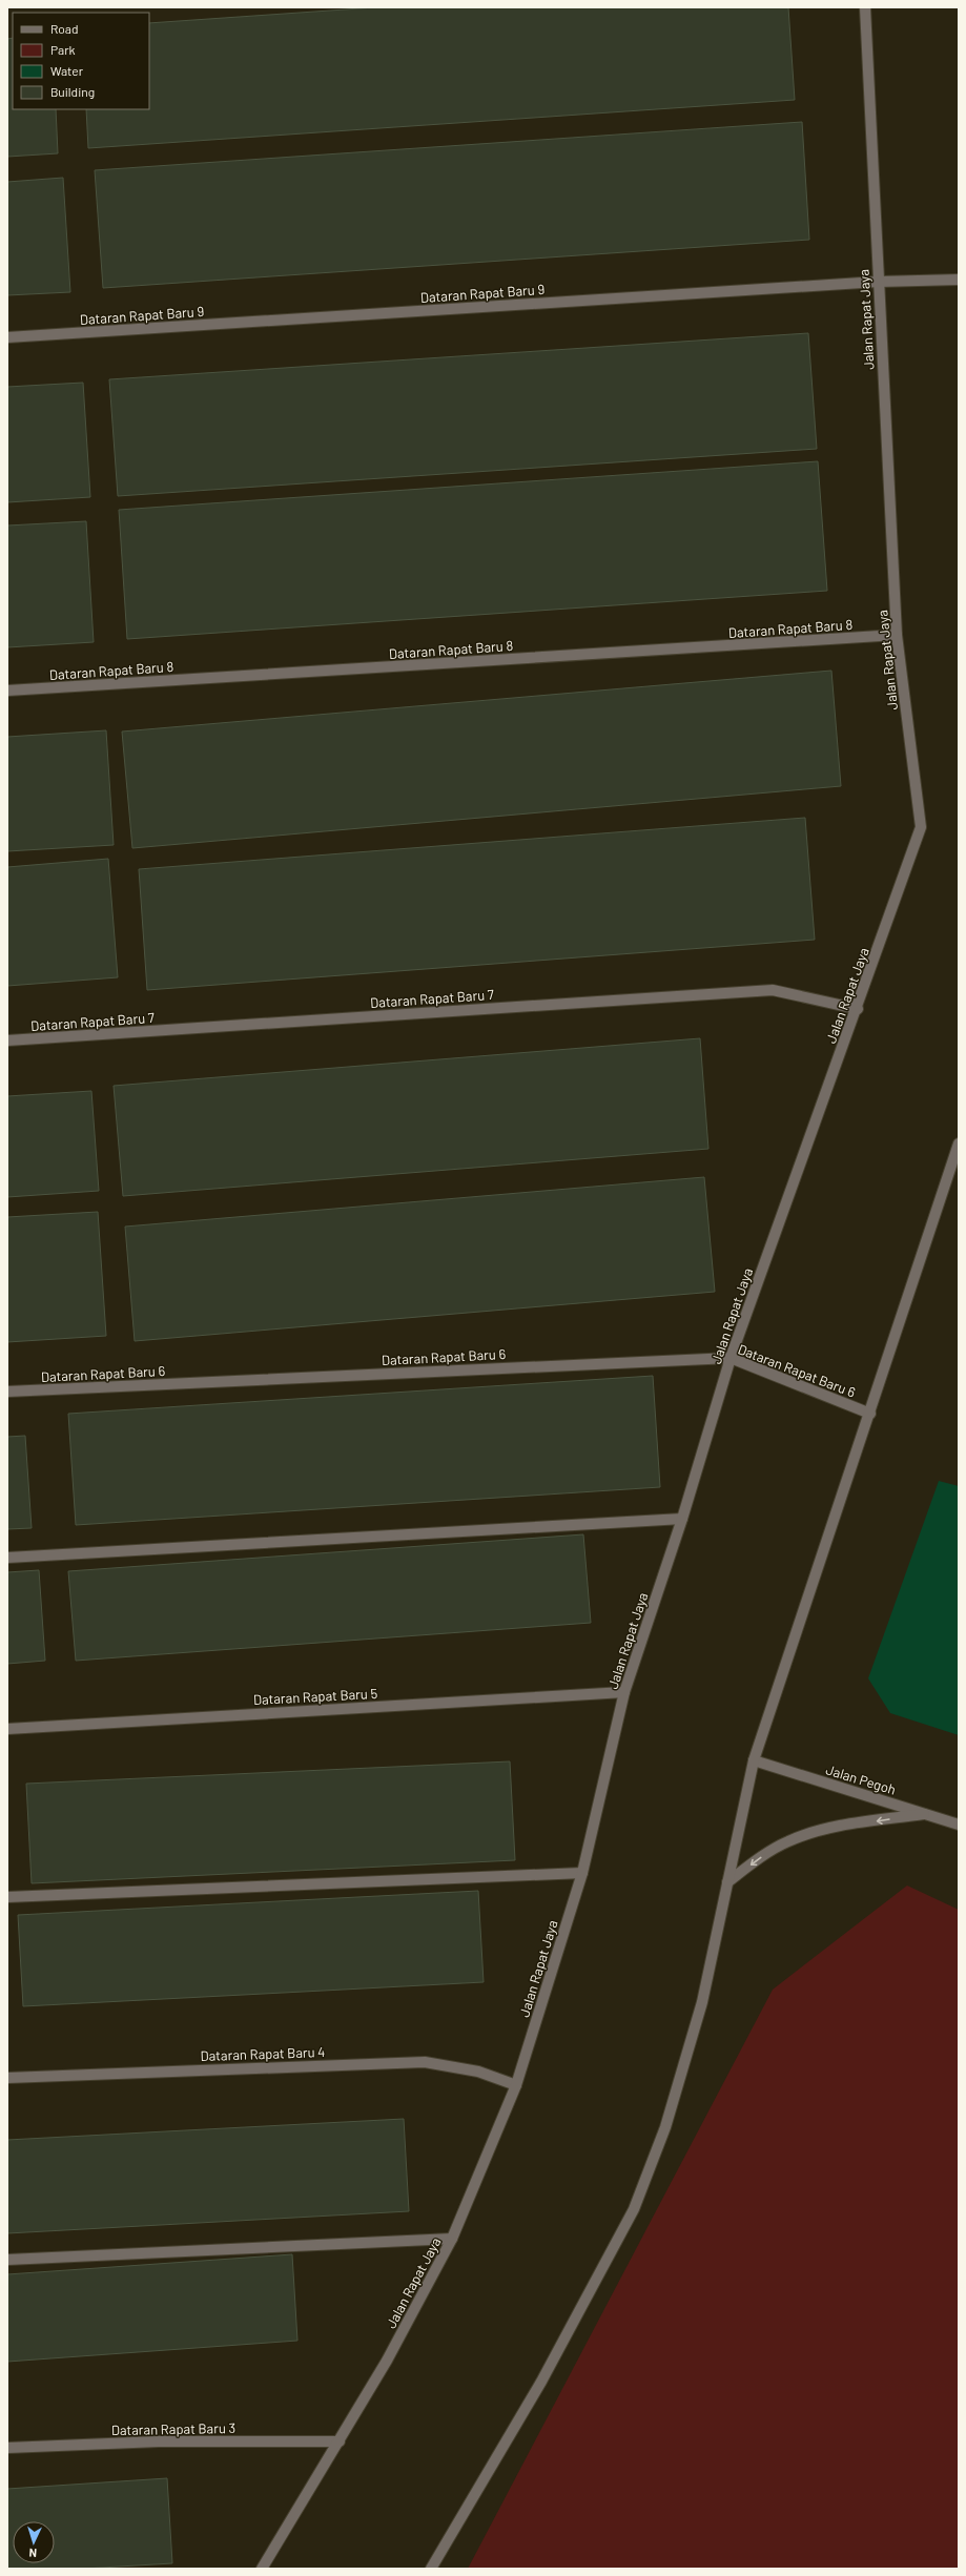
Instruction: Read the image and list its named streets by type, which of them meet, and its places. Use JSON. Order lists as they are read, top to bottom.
{
  "streets": {
    "street": [
      "Dataran Rapat Baru 9",
      "Jalan Rapat Jaya",
      "Dataran Rapat Baru 8",
      "Dataran Rapat Baru 7",
      "Dataran Rapat Baru 6",
      "Dataran Rapat Baru 5",
      "Jalan Pegoh",
      "Dataran Rapat Baru 4",
      "Dataran Rapat Baru 3"
    ]
  },
  "crossings": [
    ["Dataran Rapat Baru 9", "Jalan Rapat Jaya"],
    ["Jalan Rapat Jaya", "Dataran Rapat Baru 8"],
    ["Jalan Rapat Jaya", "Dataran Rapat Baru 7"],
    ["Jalan Rapat Jaya", "Dataran Rapat Baru 6"],
    ["Jalan Rapat Jaya", "Dataran Rapat Baru 5"],
    ["Jalan Rapat Jaya", "Dataran Rapat Baru 4"],
    ["Jalan Rapat Jaya", "Dataran Rapat Baru 3"]
  ],
  "legend": [
    "Road",
    "Park",
    "Water",
    "Building"
  ],
  "north": "bottom"
}
